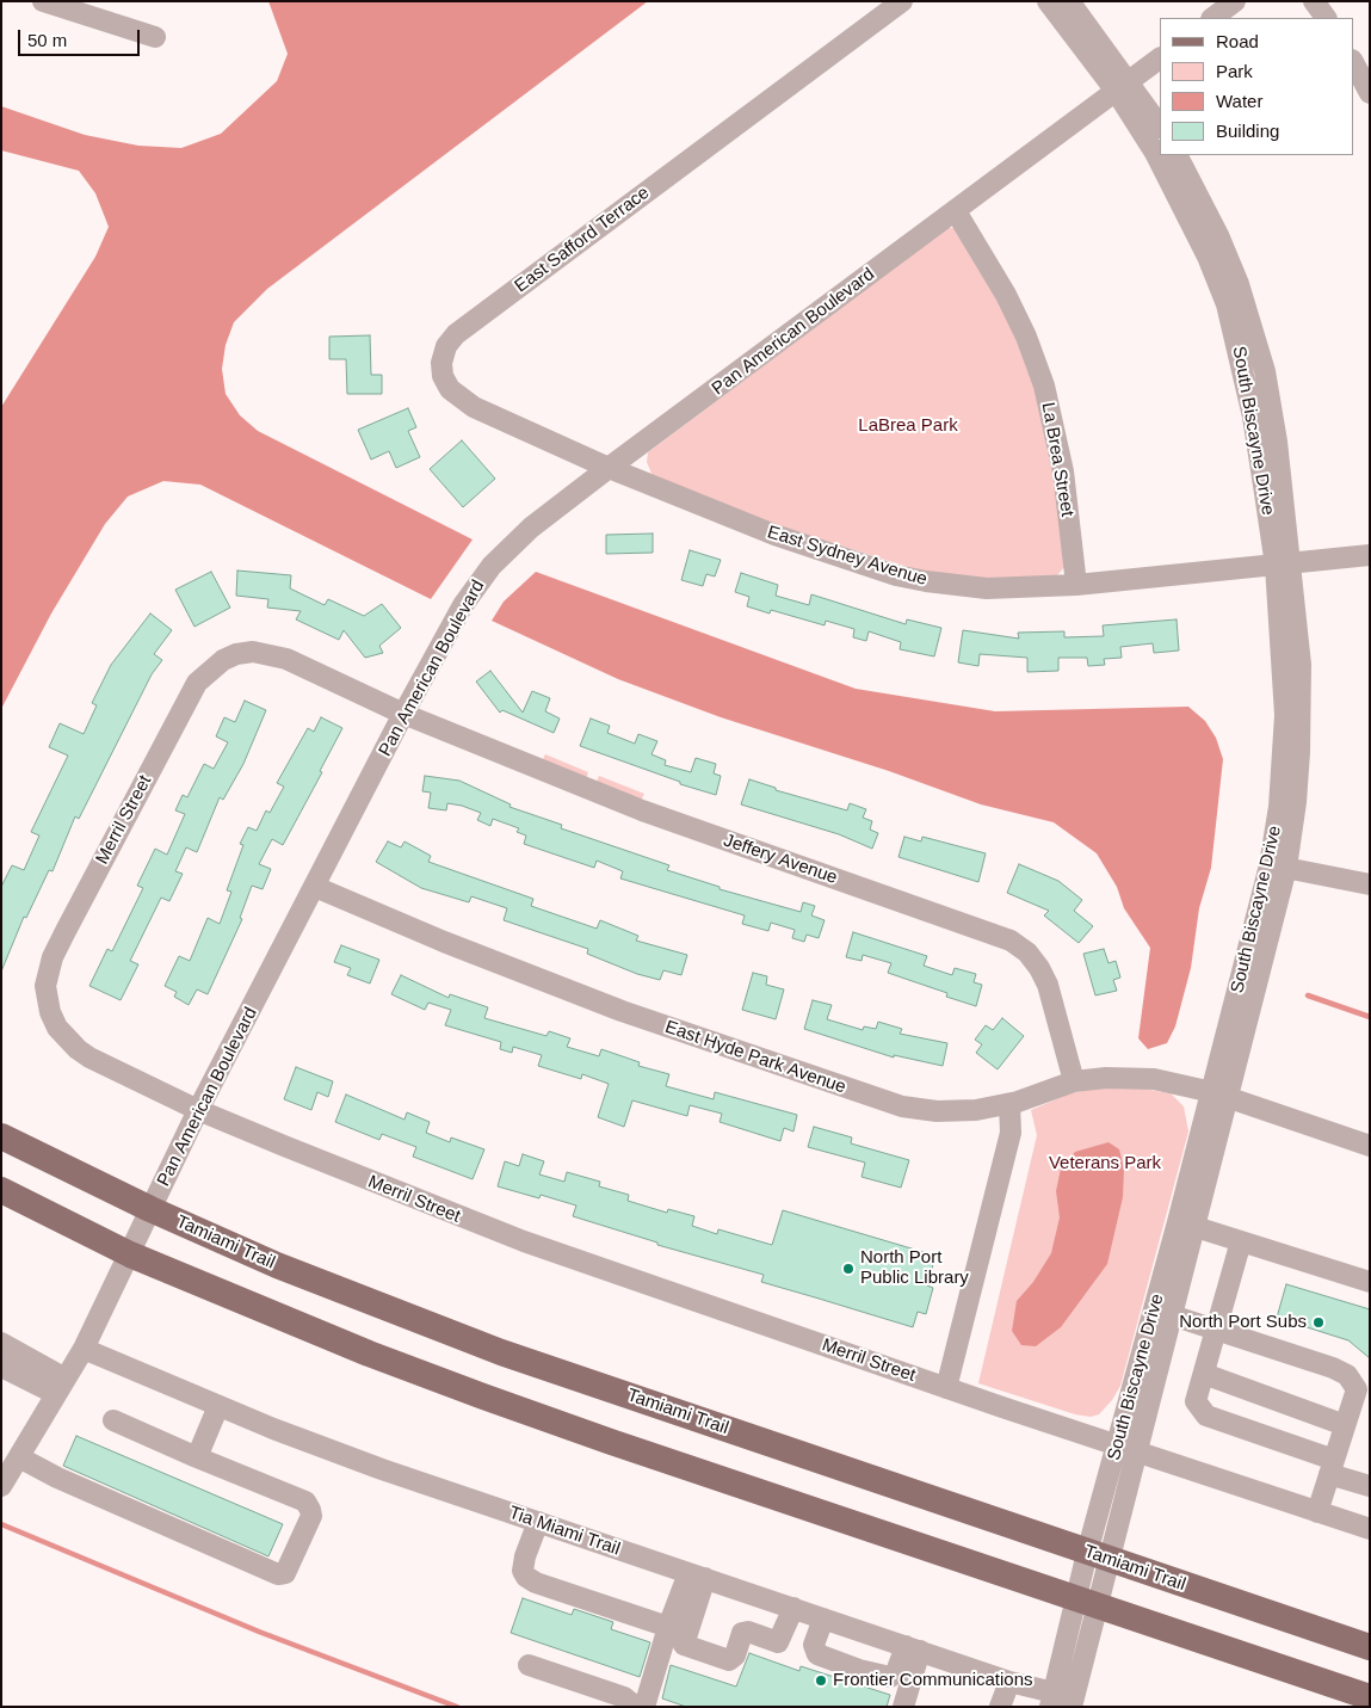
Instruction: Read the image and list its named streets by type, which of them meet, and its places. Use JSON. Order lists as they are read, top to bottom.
{
  "streets": {
    "main road": ["Tamiami Trail"],
    "street": [
      "East Safford Terrace",
      "Pan American Boulevard",
      "South Biscayne Drive",
      "La Brea Street",
      "East Sydney Avenue",
      "Merril Street",
      "Jeffery Avenue",
      "East Hyde Park Avenue",
      "Tia Miami Trail"
    ]
  },
  "crossings": [
    ["East Safford Terrace", "Pan American Boulevard"],
    ["East Safford Terrace", "East Sydney Avenue"],
    ["Pan American Boulevard", "South Biscayne Drive"],
    ["Pan American Boulevard", "La Brea Street"],
    ["Pan American Boulevard", "East Sydney Avenue"],
    ["Pan American Boulevard", "Merril Street"],
    ["Pan American Boulevard", "Jeffery Avenue"],
    ["Pan American Boulevard", "East Hyde Park Avenue"],
    ["Pan American Boulevard", "Tamiami Trail"],
    ["Pan American Boulevard", "Tia Miami Trail"],
    ["South Biscayne Drive", "East Sydney Avenue"],
    ["South Biscayne Drive", "Merril Street"],
    ["South Biscayne Drive", "East Hyde Park Avenue"],
    ["South Biscayne Drive", "Tamiami Trail"],
    ["South Biscayne Drive", "Tia Miami Trail"],
    ["La Brea Street", "East Sydney Avenue"],
    ["Merril Street", "Jeffery Avenue"],
    ["Jeffery Avenue", "East Hyde Park Avenue"]
  ],
  "parks": ["LaBrea Park", "Veterans Park"],
  "places": ["North Port Public Library", "North Port Subs", "Frontier Communications"],
  "legend": [
    "Road",
    "Park",
    "Water",
    "Building"
  ],
  "scale_bar": "50 m"
}
